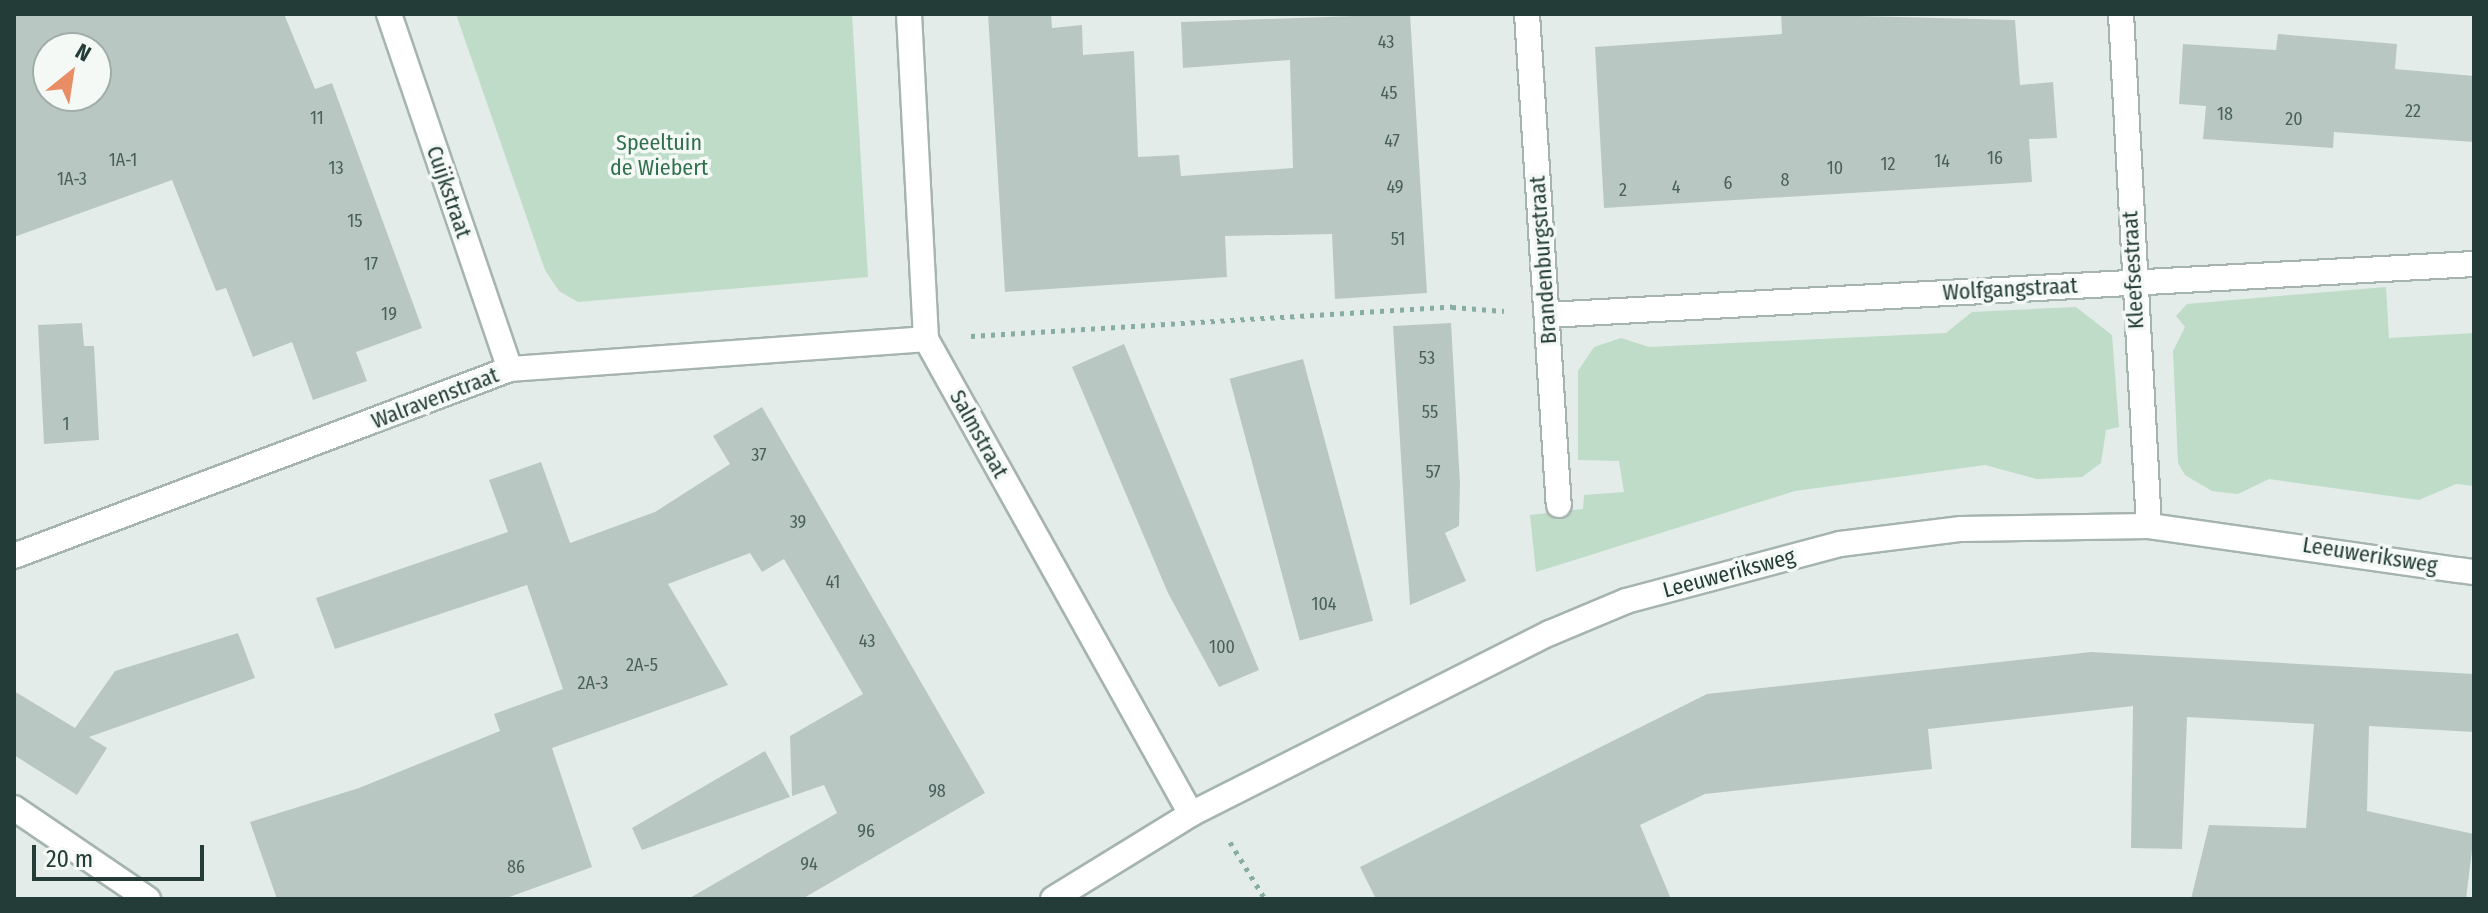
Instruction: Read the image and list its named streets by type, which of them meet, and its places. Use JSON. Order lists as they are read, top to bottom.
{
  "streets": {
    "street": [
      "Cuijkstraat",
      "Brandenburgstraat",
      "Kleefsestraat",
      "Wolfgangstraat",
      "Walravenstraat",
      "Salmstraat",
      "Leeuweriksweg"
    ]
  },
  "crossings": [
    ["Cuijkstraat", "Walravenstraat"],
    ["Brandenburgstraat", "Wolfgangstraat"],
    ["Kleefsestraat", "Wolfgangstraat"],
    ["Kleefsestraat", "Leeuweriksweg"],
    ["Walravenstraat", "Salmstraat"],
    ["Salmstraat", "Leeuweriksweg"]
  ],
  "parks": ["Speeltuin de Wiebert"],
  "house_numbers": [
    "43",
    "45",
    "22",
    "18",
    "11",
    "20",
    "47",
    "16",
    "1A-1",
    "14",
    "12",
    "13",
    "10",
    "1A-3",
    "8",
    "6",
    "49",
    "4",
    "2",
    "15",
    "51",
    "17",
    "19",
    "53",
    "55",
    "1",
    "37",
    "57",
    "39",
    "41",
    "104",
    "43",
    "100",
    "2A-5",
    "2A-3",
    "98",
    "96",
    "94",
    "86"
  ],
  "scale_bar": "20 m",
  "north": "top right"
}
